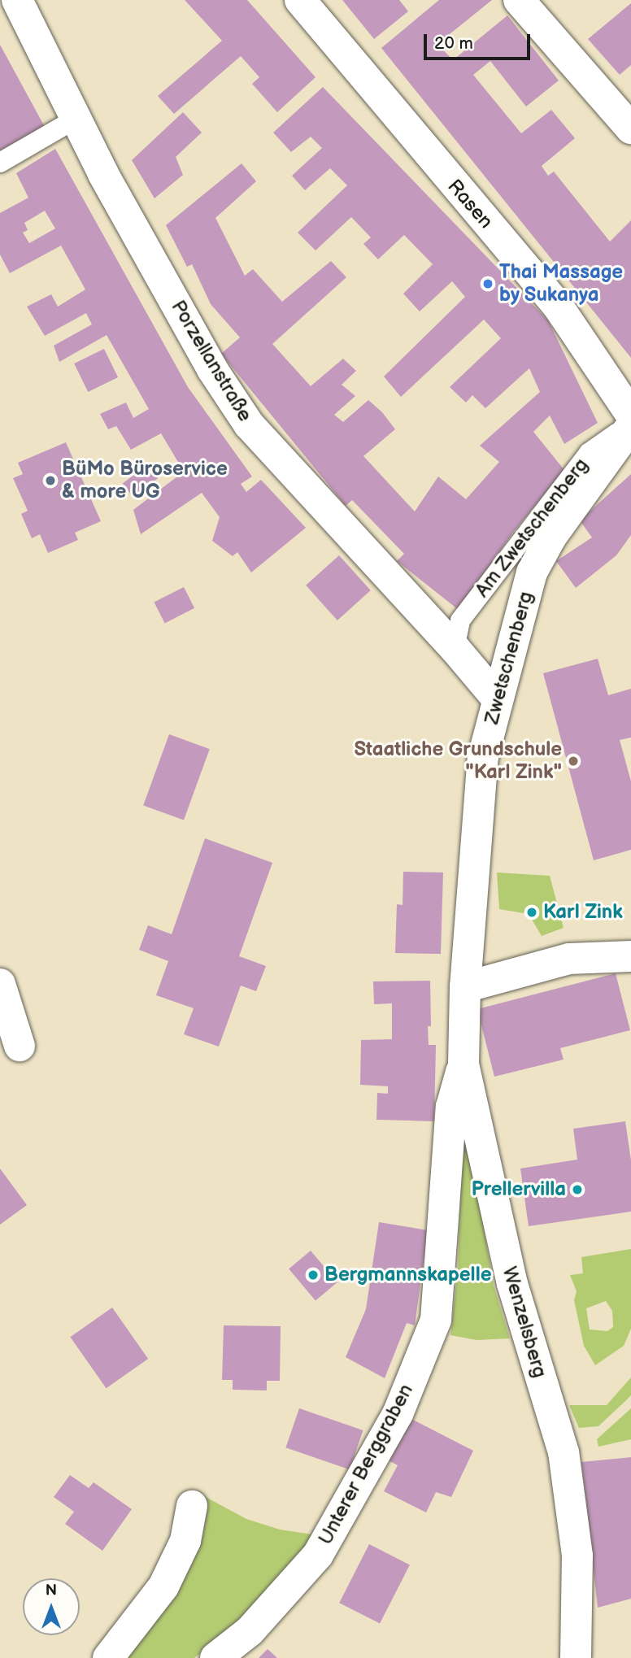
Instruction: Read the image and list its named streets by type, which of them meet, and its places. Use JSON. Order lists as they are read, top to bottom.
{
  "streets": {
    "street": [
      "Rasen",
      "Porzellanstraße",
      "Zwetschenberg",
      "Wenzelsberg",
      "Unterer Berggraben"
    ],
    "lane": ["Am Zwetschenberg"]
  },
  "crossings": [
    ["Porzellanstraße", "Am Zwetschenberg"],
    ["Porzellanstraße", "Zwetschenberg"],
    ["Am Zwetschenberg", "Zwetschenberg"],
    ["Zwetschenberg", "Wenzelsberg"],
    ["Wenzelsberg", "Unterer Berggraben"]
  ],
  "places": [
    "Thai Massage by Sukanya",
    "BüMo Büroservice & more UG",
    "Staatliche Grundschule \"Karl Zink\"",
    "Karl Zink",
    "Prellervilla",
    "Bergmannskapelle"
  ],
  "scale_bar": "20 m",
  "north": "top"
}
